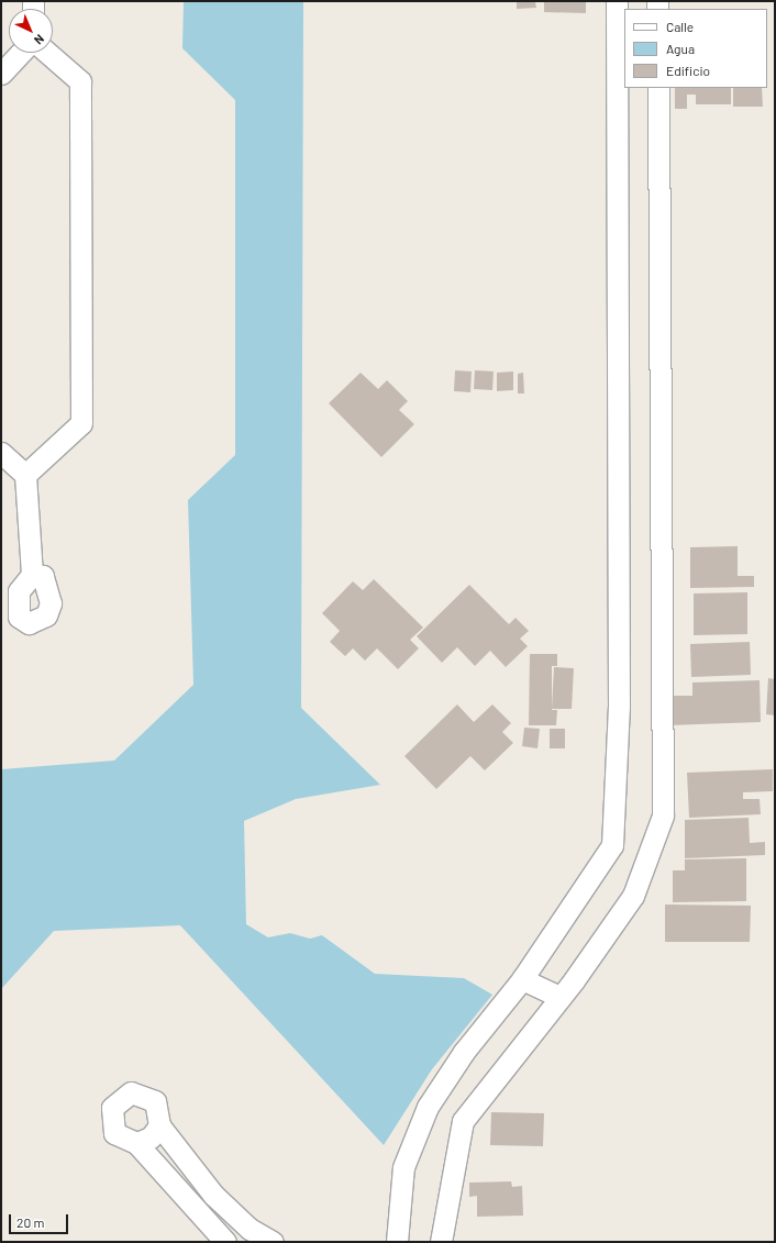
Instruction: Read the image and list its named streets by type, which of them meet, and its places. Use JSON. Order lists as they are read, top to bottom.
{
  "legend": ["Calle", "Agua", "Edificio"],
  "scale_bar": "20 m",
  "north": "bottom right"
}
